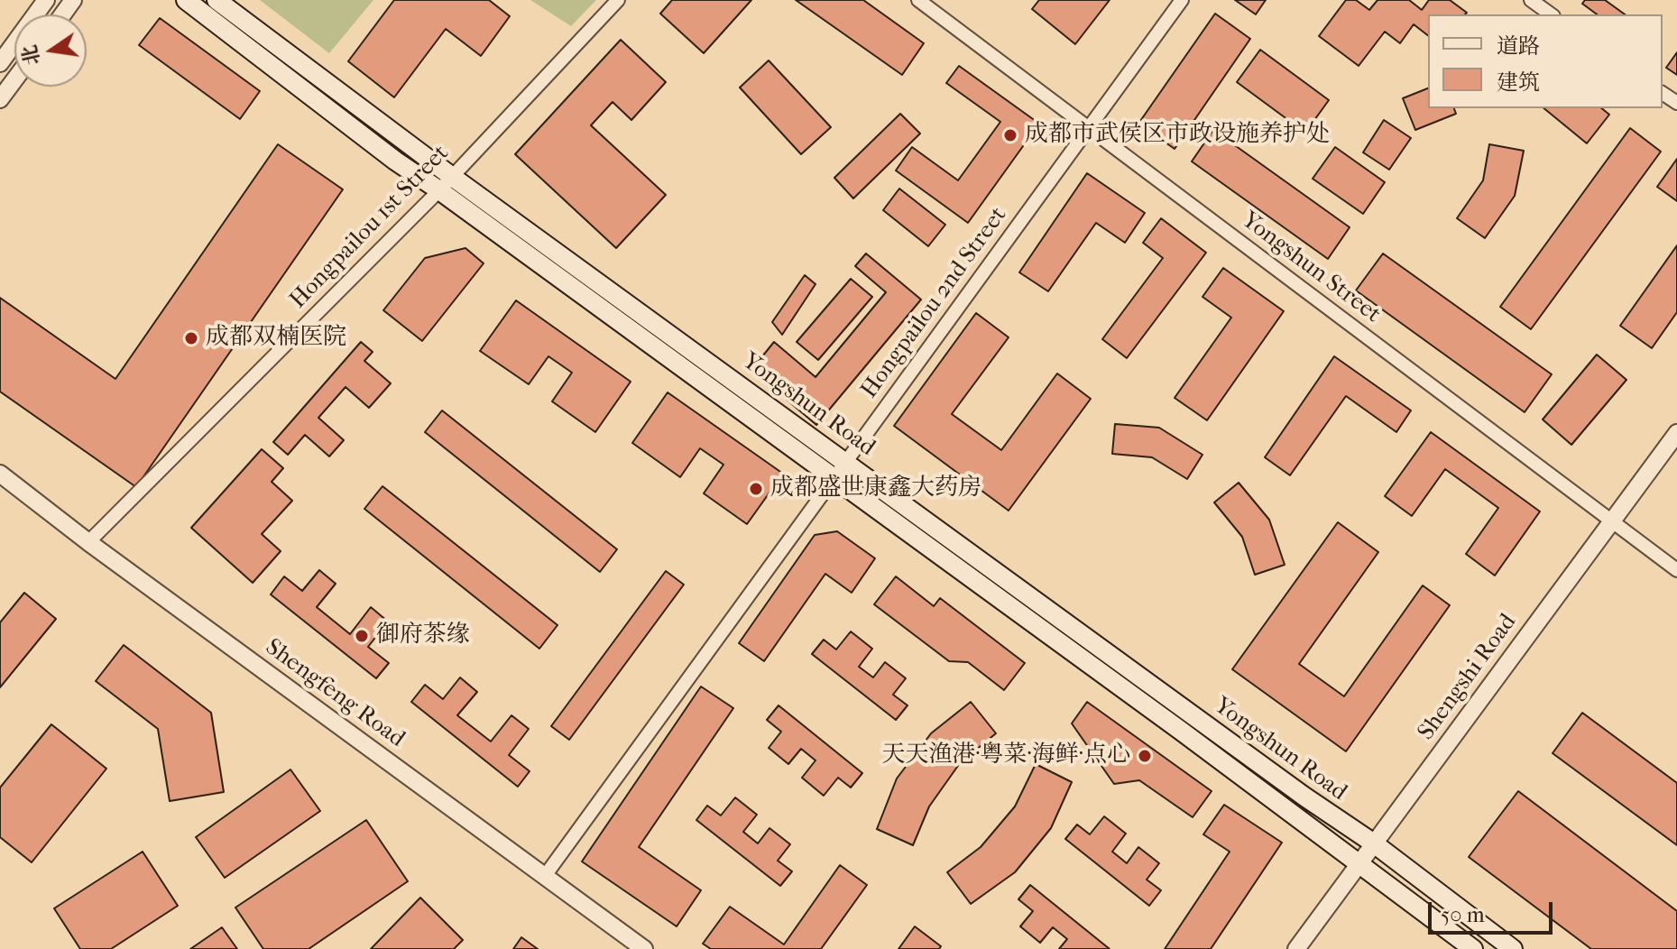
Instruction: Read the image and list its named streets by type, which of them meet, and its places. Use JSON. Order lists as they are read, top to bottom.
{
  "streets": {
    "main road": ["Yongshun Road"],
    "street": [
      "Hongpailou 1st Street",
      "Yongshun Street",
      "Hongpailou 2nd Street",
      "Shengshi Road",
      "Shengfeng Road"
    ]
  },
  "crossings": [
    ["Hongpailou 1st Street", "Yongshun Road"],
    ["Hongpailou 1st Street", "Shengfeng Road"],
    ["Yongshun Street", "Hongpailou 2nd Street"],
    ["Yongshun Street", "Shengshi Road"],
    ["Hongpailou 2nd Street", "Yongshun Road"],
    ["Hongpailou 2nd Street", "Shengfeng Road"],
    ["Yongshun Road", "Shengshi Road"]
  ],
  "places": [
    "成都市武侯区市政设施养护处",
    "成都双楠医院",
    "成都盛世康鑫大药房",
    "御府茶缘",
    "天天渔港·粤菜·海鲜·点心"
  ],
  "legend": ["道路", "建筑"],
  "scale_bar": "50 m",
  "north": "left"
}
